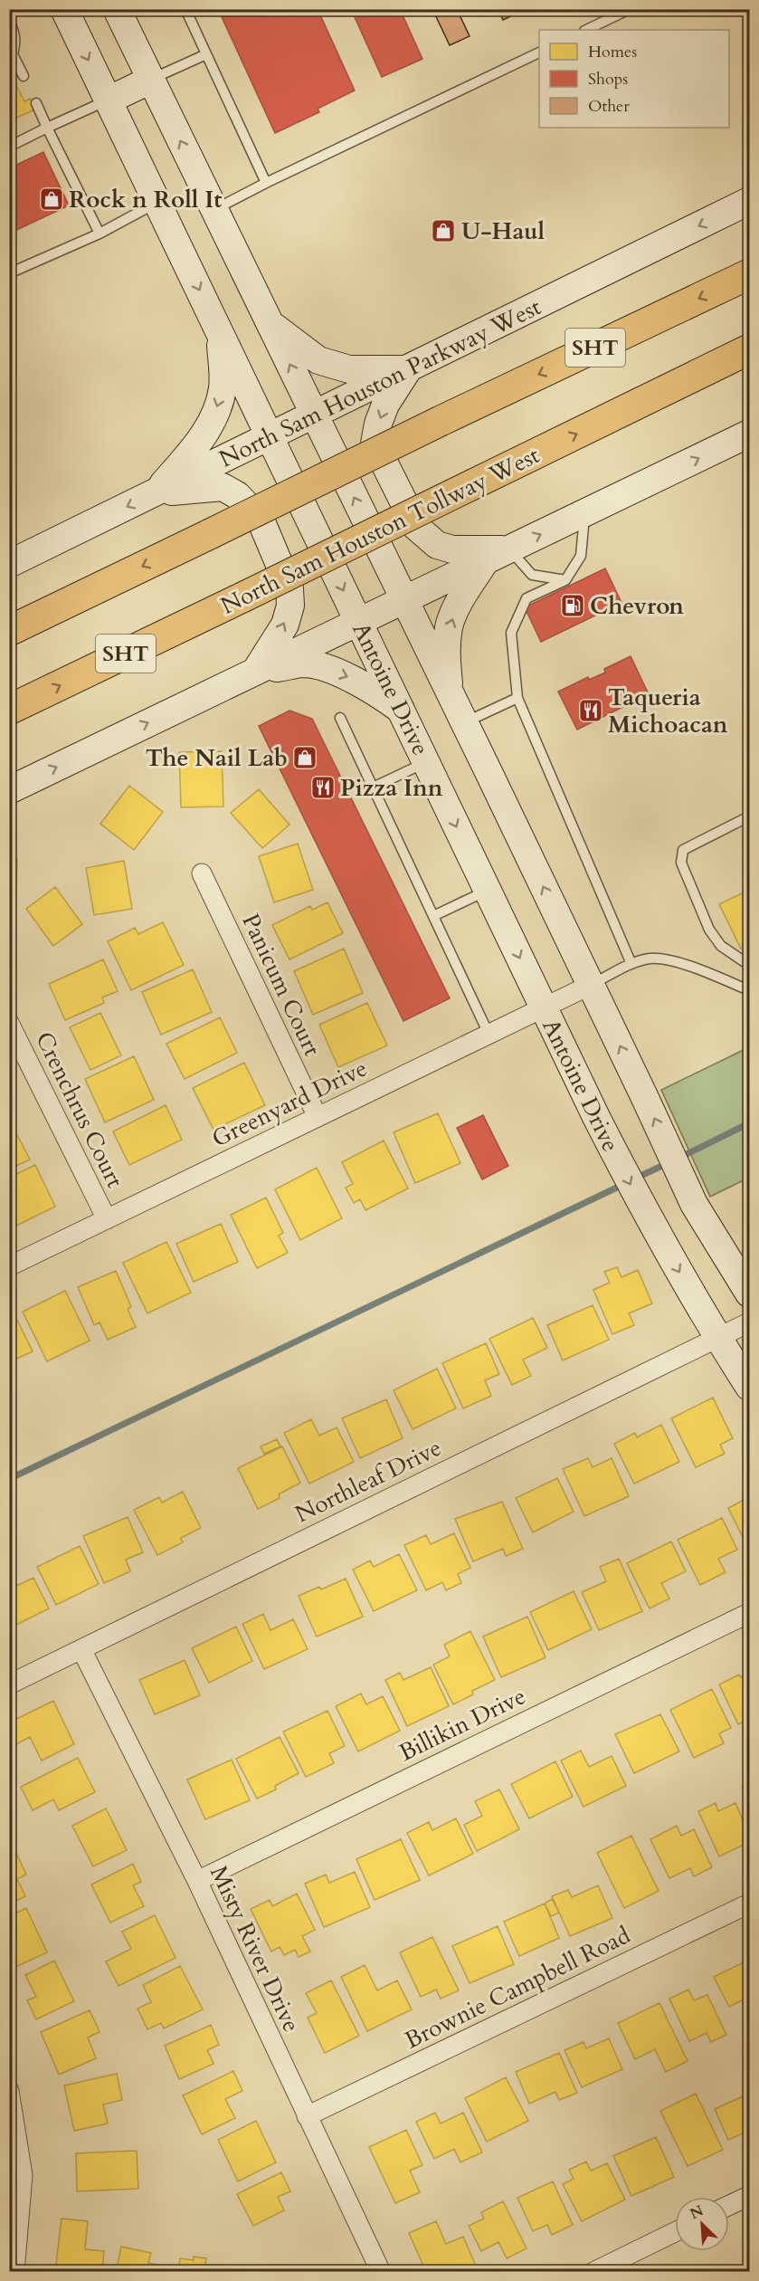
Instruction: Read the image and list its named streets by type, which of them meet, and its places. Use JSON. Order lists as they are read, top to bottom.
{
  "streets": {
    "highway": ["SHT", "North Sam Houston Tollway West"],
    "main road": ["North Sam Houston Parkway West", "Antoine Drive"],
    "street": [
      "Panicum Court",
      "Greenyard Drive",
      "Crenchrus Court",
      "Northleaf Drive",
      "Billikin Drive",
      "Misty River Drive",
      "Brownie Campbell Road"
    ]
  },
  "crossings": [
    ["North Sam Houston Parkway West", "Antoine Drive"],
    ["Antoine Drive", "Greenyard Drive"],
    ["Antoine Drive", "Northleaf Drive"],
    ["Panicum Court", "Greenyard Drive"],
    ["Greenyard Drive", "Crenchrus Court"],
    ["Northleaf Drive", "Misty River Drive"],
    ["Billikin Drive", "Misty River Drive"],
    ["Misty River Drive", "Brownie Campbell Road"]
  ],
  "places": {
    "shop": ["Rock n Roll It", "U-Haul", "The Nail Lab"],
    "fuel station": ["Chevron"],
    "restaurant": ["Taqueria Michoacan", "Pizza Inn"]
  },
  "legend": ["Homes", "Shops", "Other"],
  "north": "top left"
}
